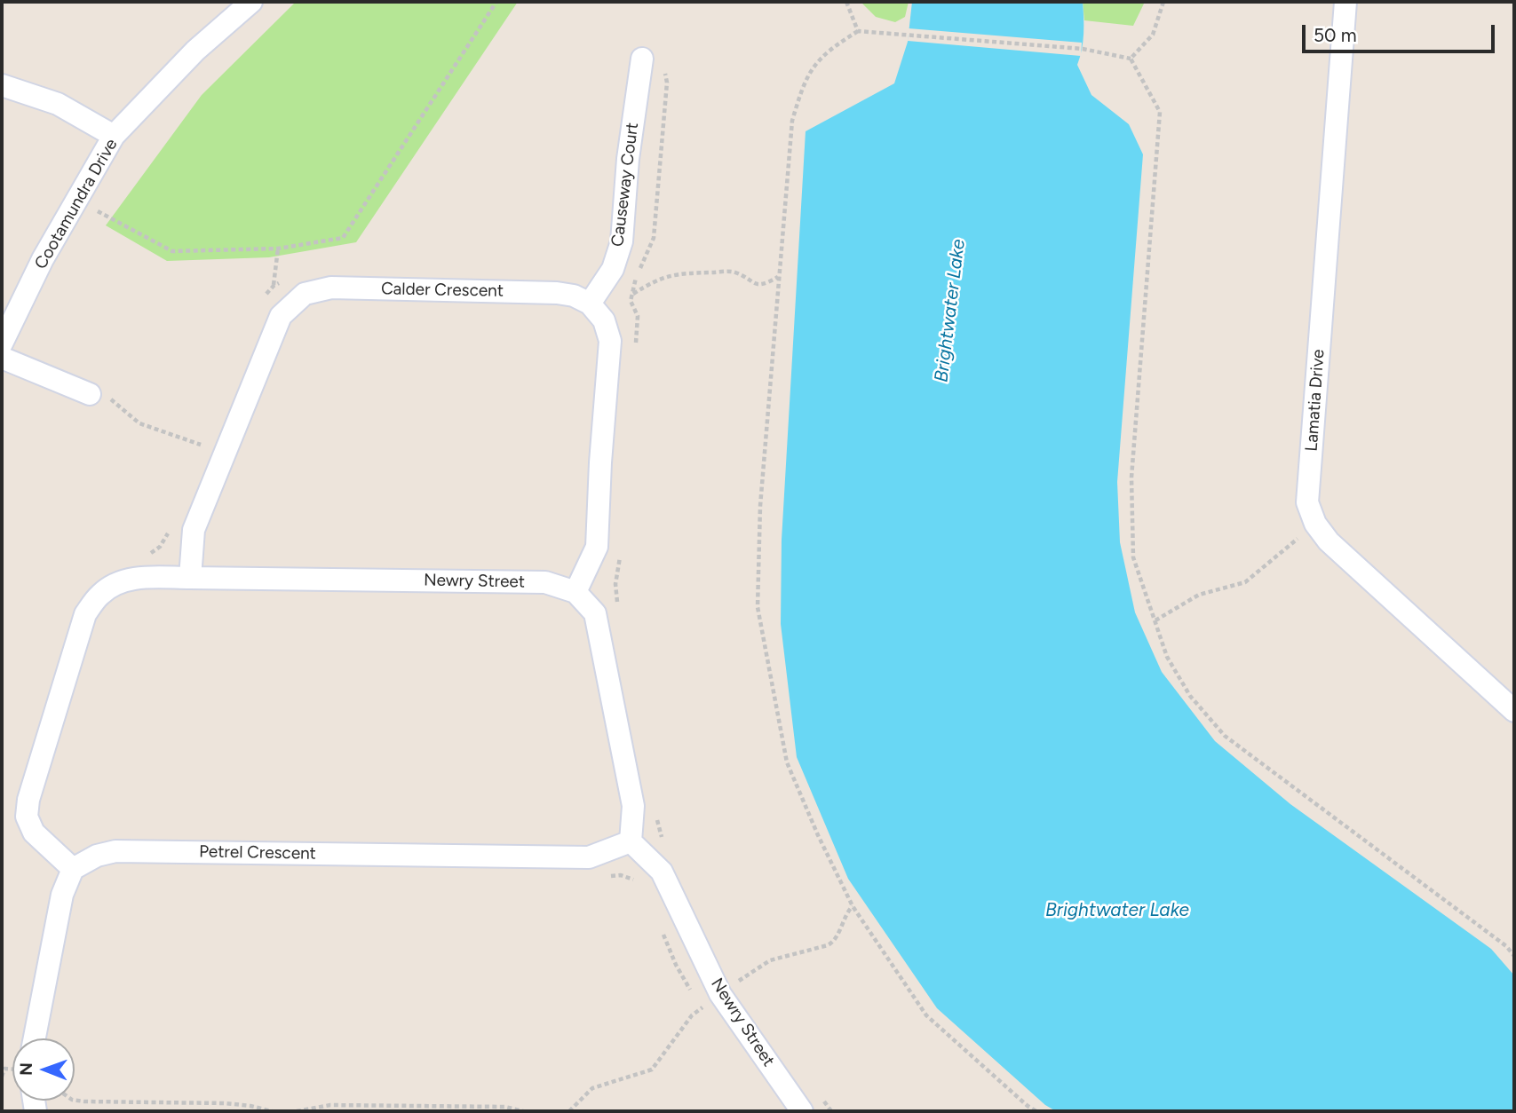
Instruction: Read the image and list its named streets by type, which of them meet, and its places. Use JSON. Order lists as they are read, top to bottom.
{
  "streets": {
    "street": [
      "Causeway Court",
      "Cootamundra Drive",
      "Calder Crescent",
      "Lamatia Drive",
      "Newry Street",
      "Petrel Crescent"
    ]
  },
  "crossings": [
    ["Causeway Court", "Calder Crescent"],
    ["Calder Crescent", "Newry Street"],
    ["Newry Street", "Petrel Crescent"]
  ],
  "water": ["Brightwater Lake"],
  "scale_bar": "50 m",
  "north": "left"
}
